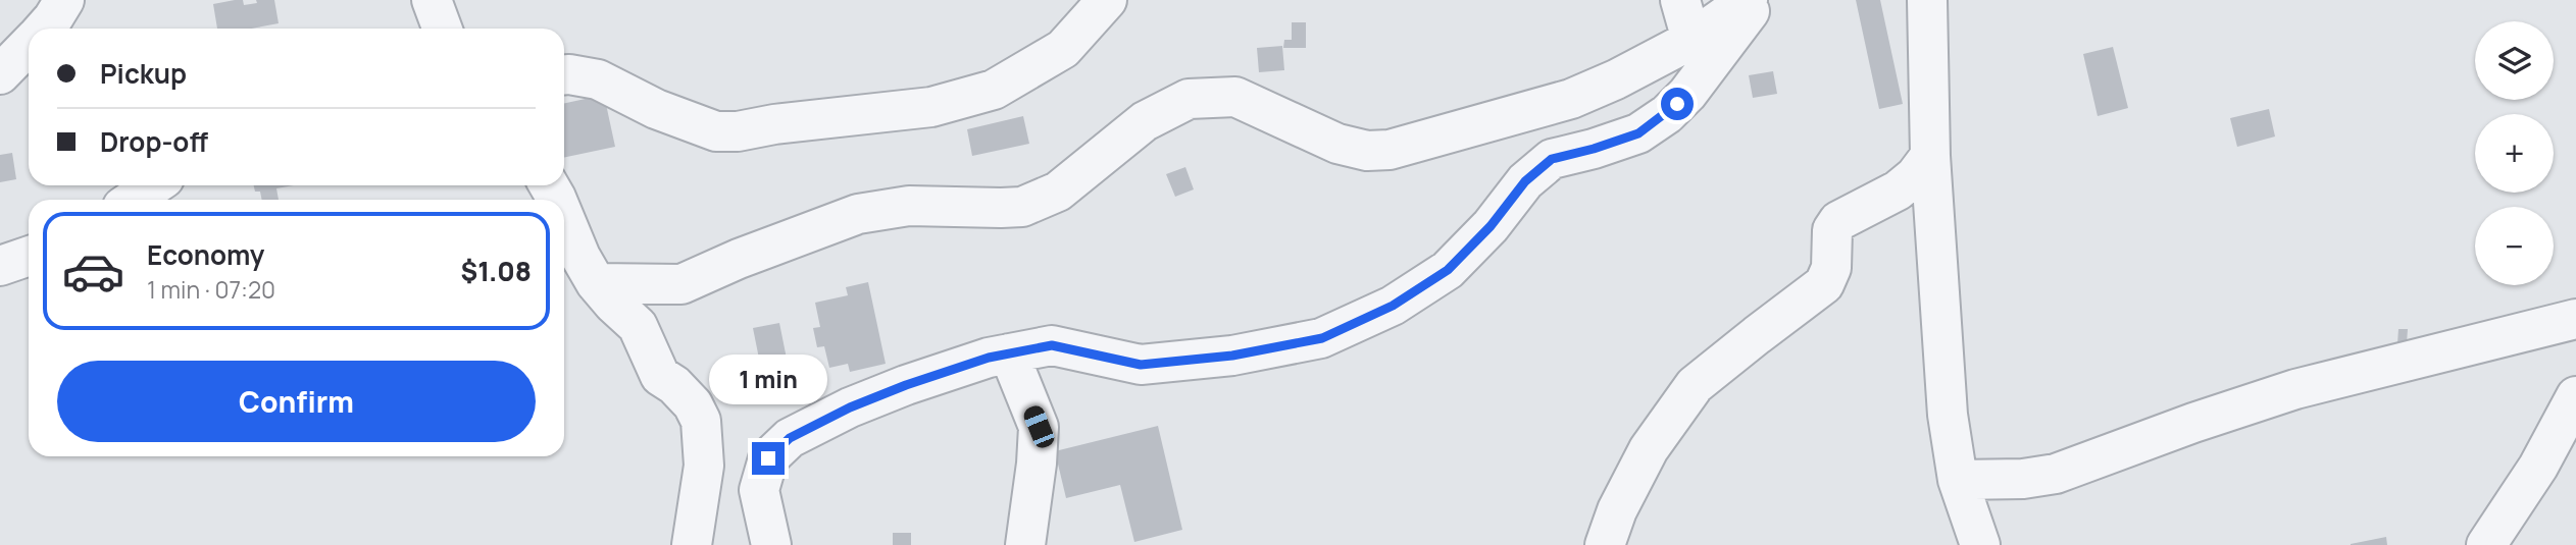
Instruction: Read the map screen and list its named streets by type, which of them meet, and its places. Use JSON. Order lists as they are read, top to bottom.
{
  "page": {
    "map_buttons": ["+", "−"],
    "banner": ["Pickup", "Drop-off"],
    "list": [
      {
        "name": "Economy",
        "note": "1 min · 07:20",
        "value": "$1.08"
      }
    ],
    "buttons": "Confirm",
    "bubble": "1 min"
  }
}
